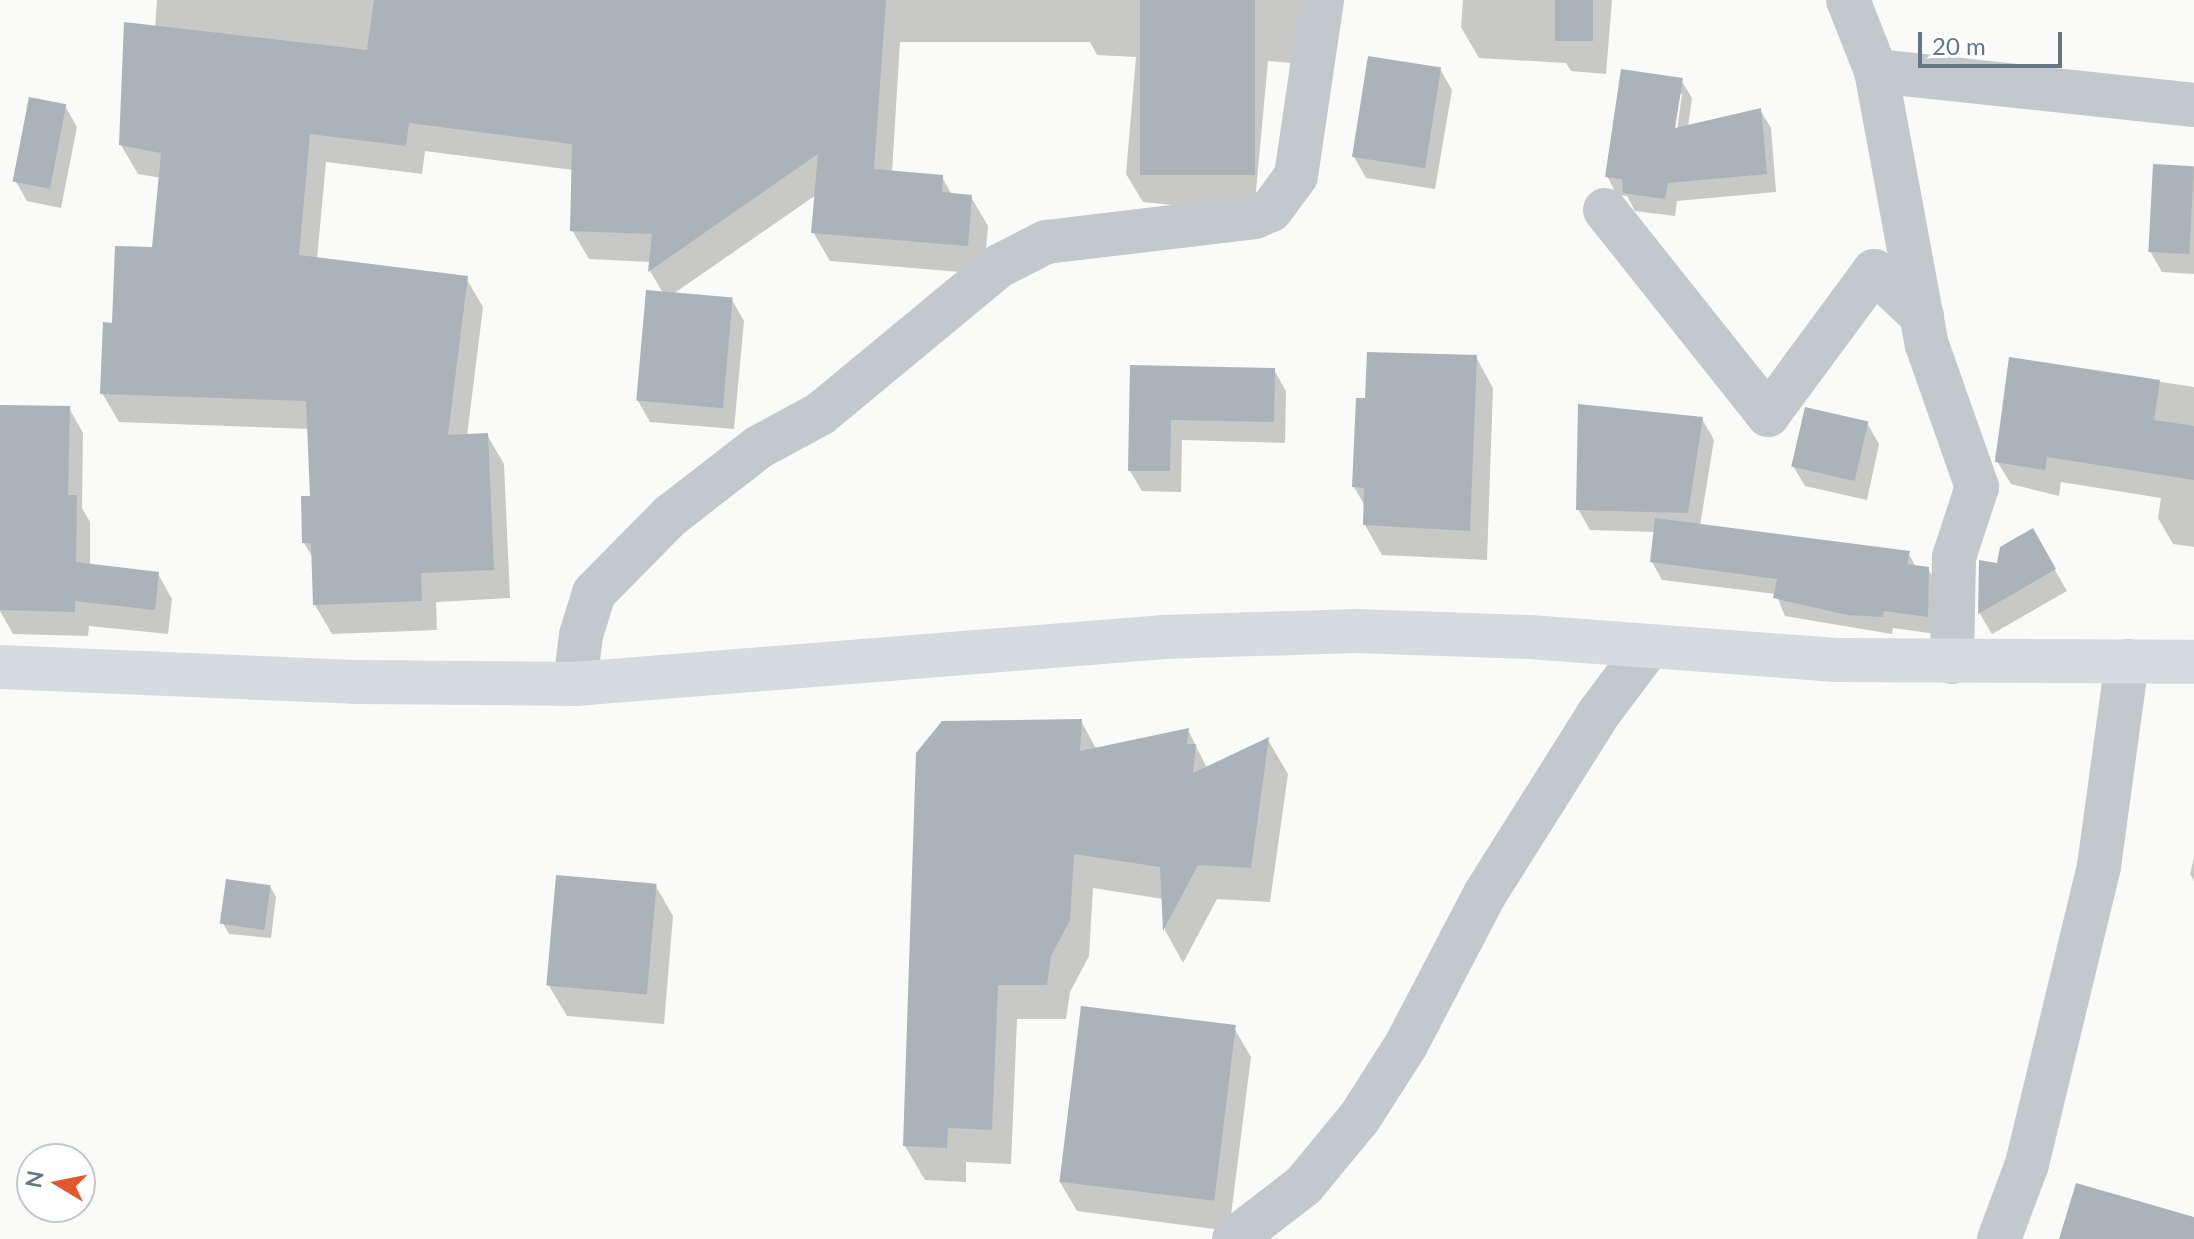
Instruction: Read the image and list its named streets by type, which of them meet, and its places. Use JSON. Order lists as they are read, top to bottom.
{
  "scale_bar": "20 m",
  "north": "left"
}
